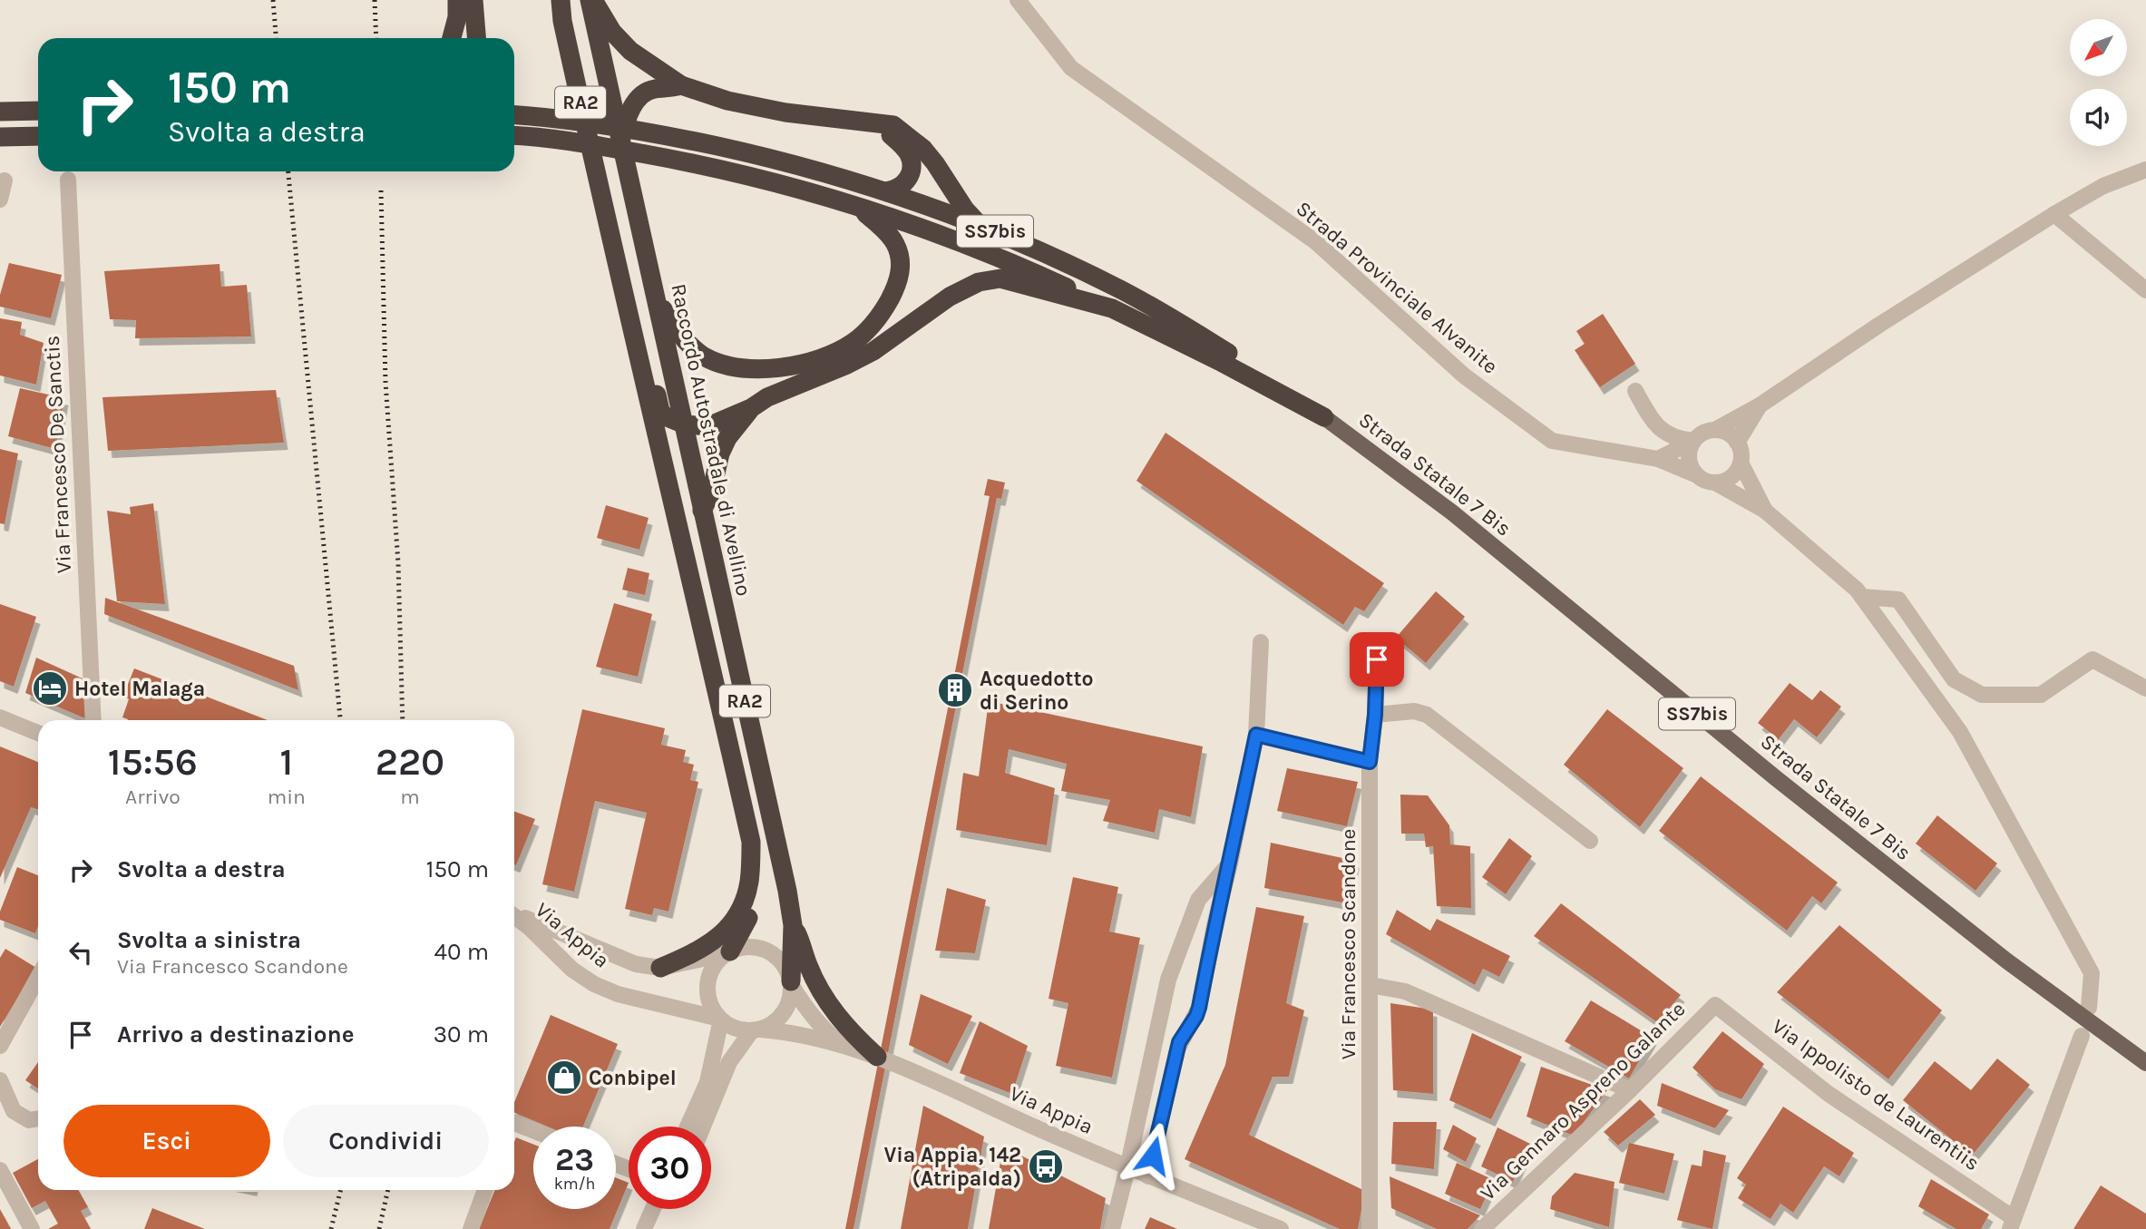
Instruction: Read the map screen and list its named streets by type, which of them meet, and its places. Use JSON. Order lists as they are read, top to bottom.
{
  "streets": {
    "highway": ["RA2", "SS7bis", "Raccordo Autostradale di Avellino"],
    "main road": ["Strada Statale 7 Bis"],
    "street": [
      "Strada Provinciale Alvanite",
      "Via Francesco De Sanctis",
      "Via Appia",
      "Via Francesco Scandone",
      "Via Ippolisto de Laurentiis",
      "Via Gennaro Aspreno Galante"
    ]
  },
  "crossings": [
    ["SS7bis", "Strada Statale 7 Bis"],
    ["Via Ippolisto de Laurentiis", "Via Gennaro Aspreno Galante"]
  ],
  "places": {
    "hotel": ["Hotel Malaga"],
    "building": ["Acquedotto di Serino"],
    "shop": ["Conbipel"],
    "bus stop": ["Via Appia, 142 (Atripalda)"]
  },
  "north": "bottom left",
  "page": {
    "turn": ["150 m", "Svolta a destra"],
    "eta": [
      "15:56",
      "Arrivo",
      "1",
      "min",
      "220",
      "m"
    ],
    "list": [
      {
        "name": "Svolta a destra",
        "value": "150 m"
      },
      {
        "name": "Svolta a sinistra",
        "note": "Via Francesco Scandone",
        "value": "40 m"
      },
      {
        "name": "Arrivo a destinazione",
        "value": "30 m"
      }
    ],
    "buttons": ["Esci", "Condividi"],
    "speed": "23 km/h",
    "limit": "30"
  }
}
